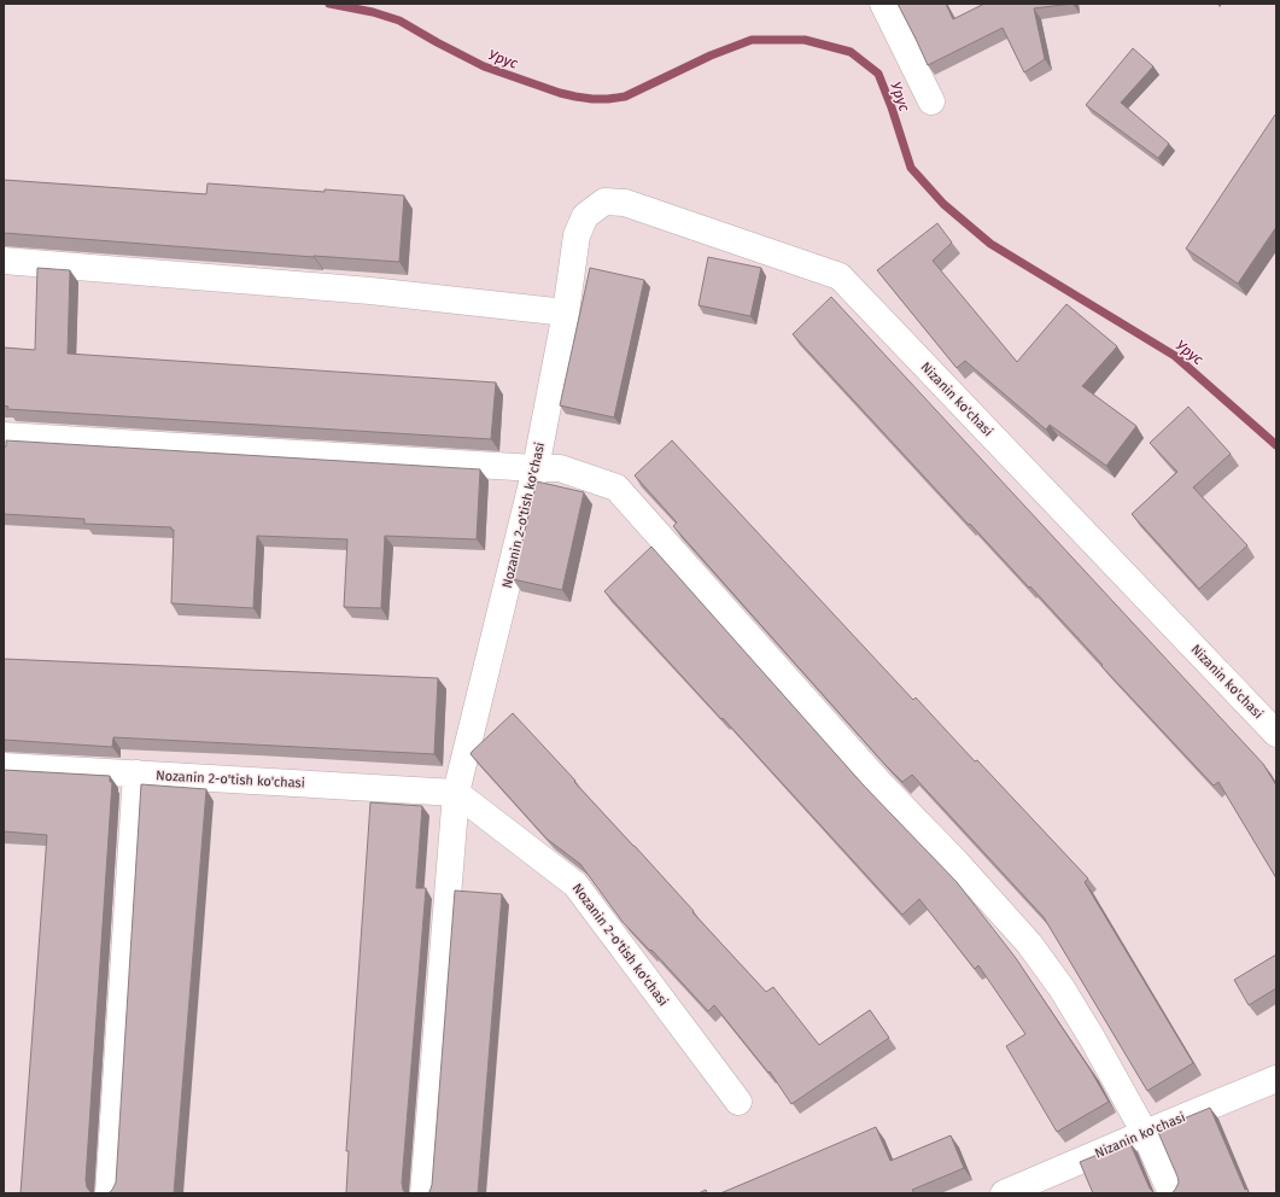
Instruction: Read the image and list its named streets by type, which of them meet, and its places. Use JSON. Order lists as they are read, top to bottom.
{
  "streets": {
    "street": ["Nizanin ko'chasi", "Nozanin 2-o'tish ko'chasi"]
  },
  "crossings": [
    ["Nizanin ko'chasi", "Nozanin 2-o'tish ko'chasi"]
  ],
  "water": ["Урус"]
}
